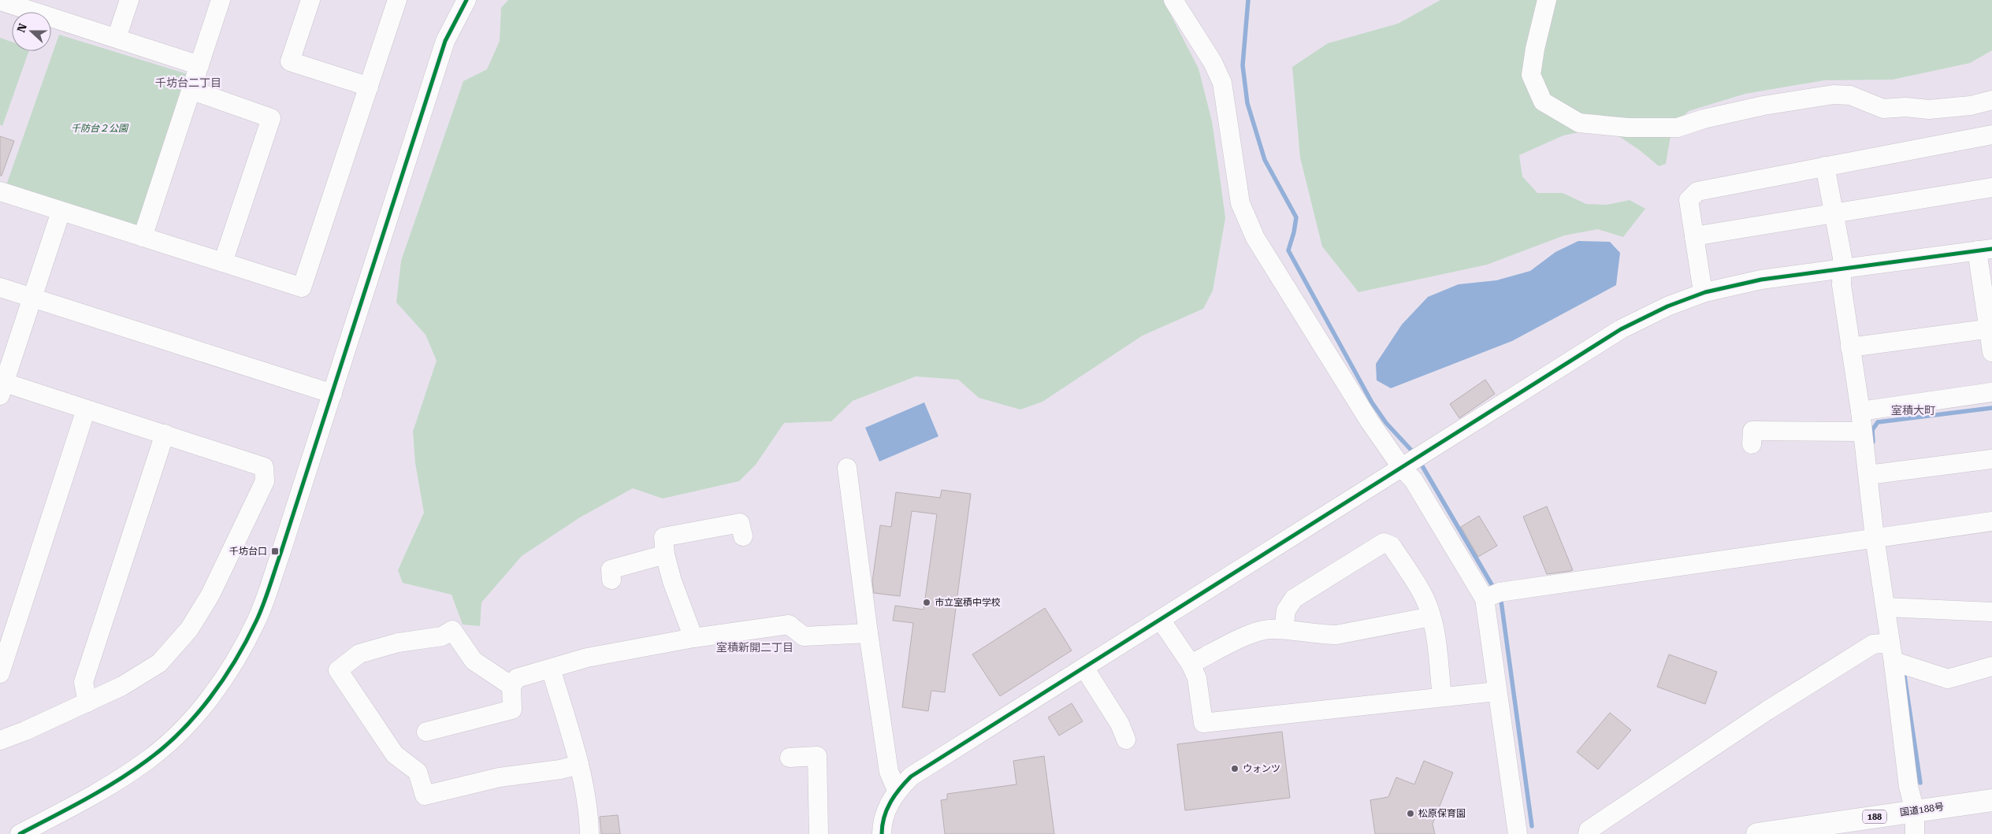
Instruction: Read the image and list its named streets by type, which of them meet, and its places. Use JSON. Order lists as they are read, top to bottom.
{
  "streets": {
    "highway": ["国道188号", "188"]
  },
  "districts": ["千坊台二丁目", "室積大町", "室積新開二丁目"],
  "parks": ["千防台２公園"],
  "places": {
    "transit": ["千坊台口"],
    "other": ["市立室積中学校", "ウォンツ", "松原保育園"]
  },
  "north": "left"
}
